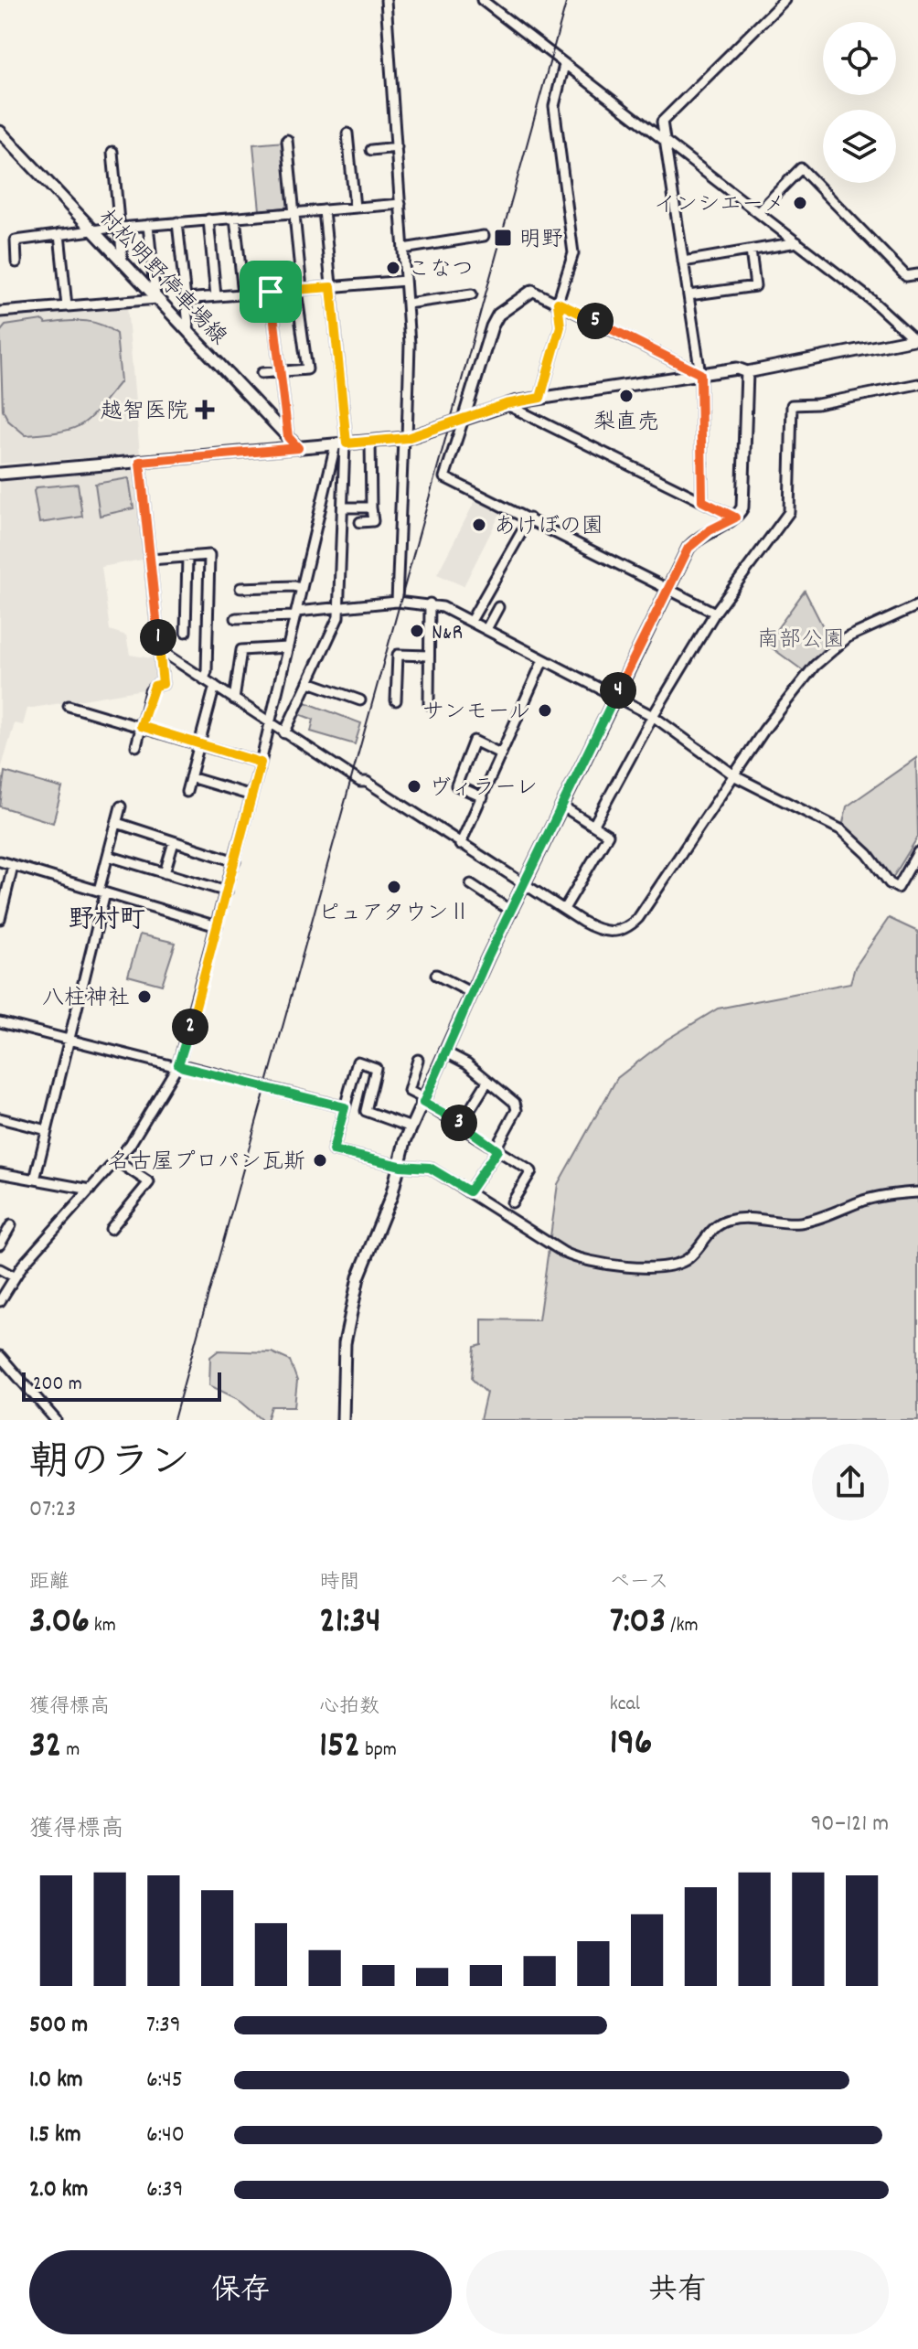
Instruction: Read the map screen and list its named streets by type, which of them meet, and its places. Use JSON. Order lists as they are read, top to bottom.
{
  "streets": {
    "main road": ["村松明野停車場線"]
  },
  "districts": ["野村町"],
  "parks": ["南部公園"],
  "places": {
    "other": [
      "インシエーメ",
      "こなつ",
      "梨直売",
      "あけぼの園",
      "N&R",
      "サンモール",
      "ヴィラーレ",
      "ピュアタウンⅡ",
      "八柱神社",
      "名古屋プロパン瓦斯"
    ],
    "transit": ["明野"],
    "health": ["越智医院"]
  },
  "scale_bar": "200 m",
  "page": {
    "pins": [
      "5",
      "1",
      "4",
      "2",
      "3"
    ],
    "scale": "200 m",
    "heading": ["朝のラン", "07:23"],
    "stats": [
      ["距離", "3.06 km"],
      ["時間", "21:34"],
      ["ペース", "7:03 /km"],
      ["獲得標高", "32 m"],
      ["心拍数", "152 bpm"],
      ["kcal", "196"]
    ],
    "chart": ["獲得標高", "90–121 m"],
    "list": [
      {
        "name": "500 m",
        "note": "7:39"
      },
      {
        "name": "1.0 km",
        "note": "6:45"
      },
      {
        "name": "1.5 km",
        "note": "6:40"
      },
      {
        "name": "2.0 km",
        "note": "6:39"
      }
    ],
    "buttons": ["保存", "共有"]
  }
}
